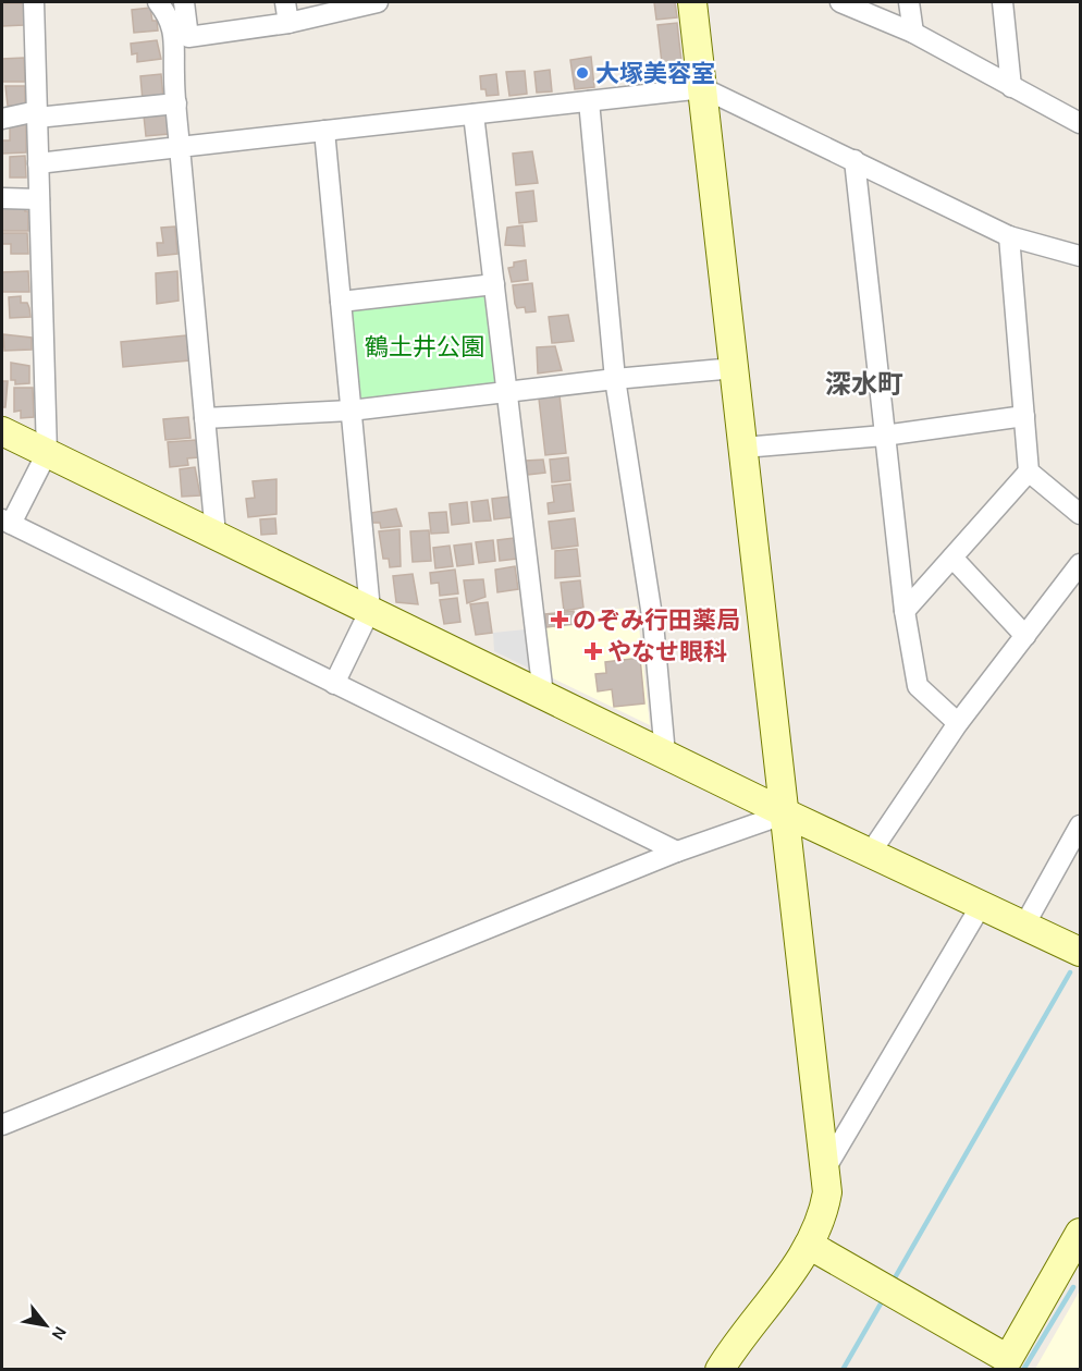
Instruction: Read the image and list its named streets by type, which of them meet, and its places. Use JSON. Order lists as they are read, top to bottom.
{
  "districts": ["深水町"],
  "parks": ["鶴土井公園"],
  "places": {
    "other": ["大塚美容室"],
    "health": ["のぞみ行田薬局", "やなせ眼科"]
  },
  "north": "bottom right"
}
